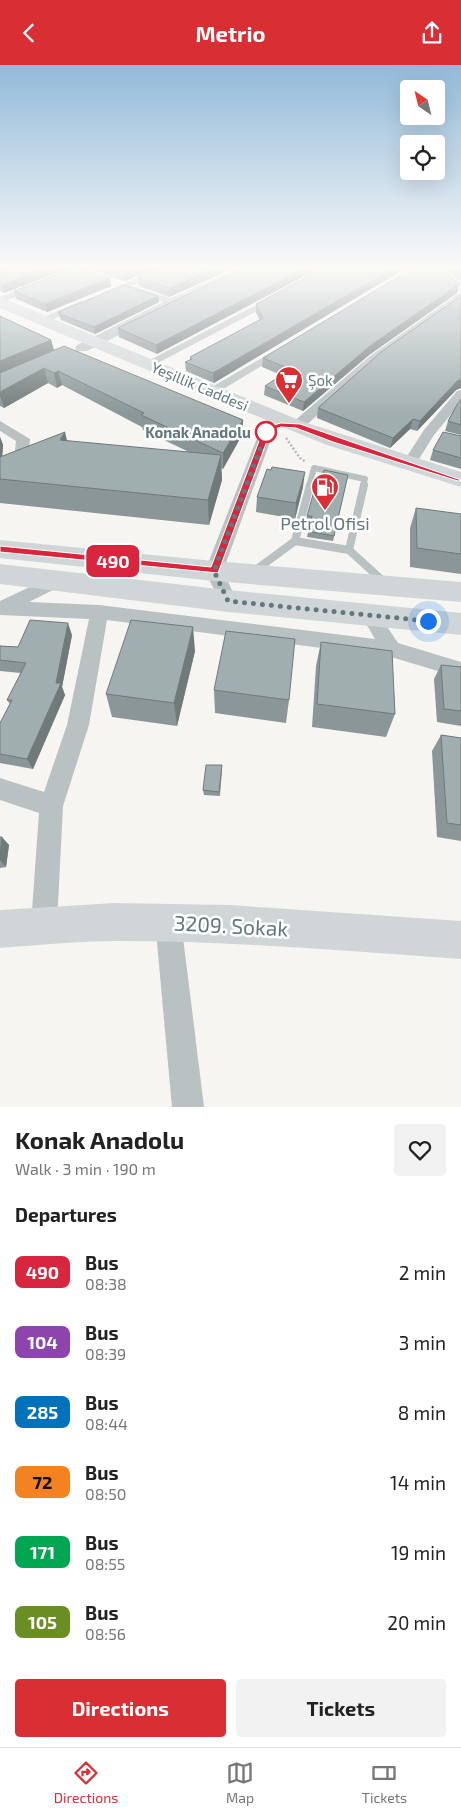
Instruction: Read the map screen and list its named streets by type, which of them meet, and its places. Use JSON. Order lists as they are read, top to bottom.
{
  "streets": {
    "main road": ["Yeşillik Caddesi", "3209. Sokak"]
  },
  "places": {
    "supermarket": ["Şok"],
    "other": ["Konak Anadolu"],
    "fuel station": ["Petrol Ofisi"]
  },
  "lines": ["bus line 490"],
  "north": "top left",
  "page": {
    "header": "Metrio",
    "on_map": "490",
    "heading": [
      ["Konak Anadolu", "Walk · 3 min · 190 m"],
      "Departures"
    ],
    "list": [
      {
        "mark": "490",
        "name": "Bus",
        "note": "08:38",
        "value": "2 min"
      },
      {
        "mark": "104",
        "name": "Bus",
        "note": "08:39",
        "value": "3 min"
      },
      {
        "mark": "285",
        "name": "Bus",
        "note": "08:44",
        "value": "8 min"
      },
      {
        "mark": "72",
        "name": "Bus",
        "note": "08:50",
        "value": "14 min"
      },
      {
        "mark": "171",
        "name": "Bus",
        "note": "08:55",
        "value": "19 min"
      },
      {
        "mark": "105",
        "name": "Bus",
        "note": "08:56",
        "value": "20 min"
      }
    ],
    "buttons": ["Directions", "Tickets"],
    "tabs": ["Directions", "Map", "Tickets"]
  }
}
